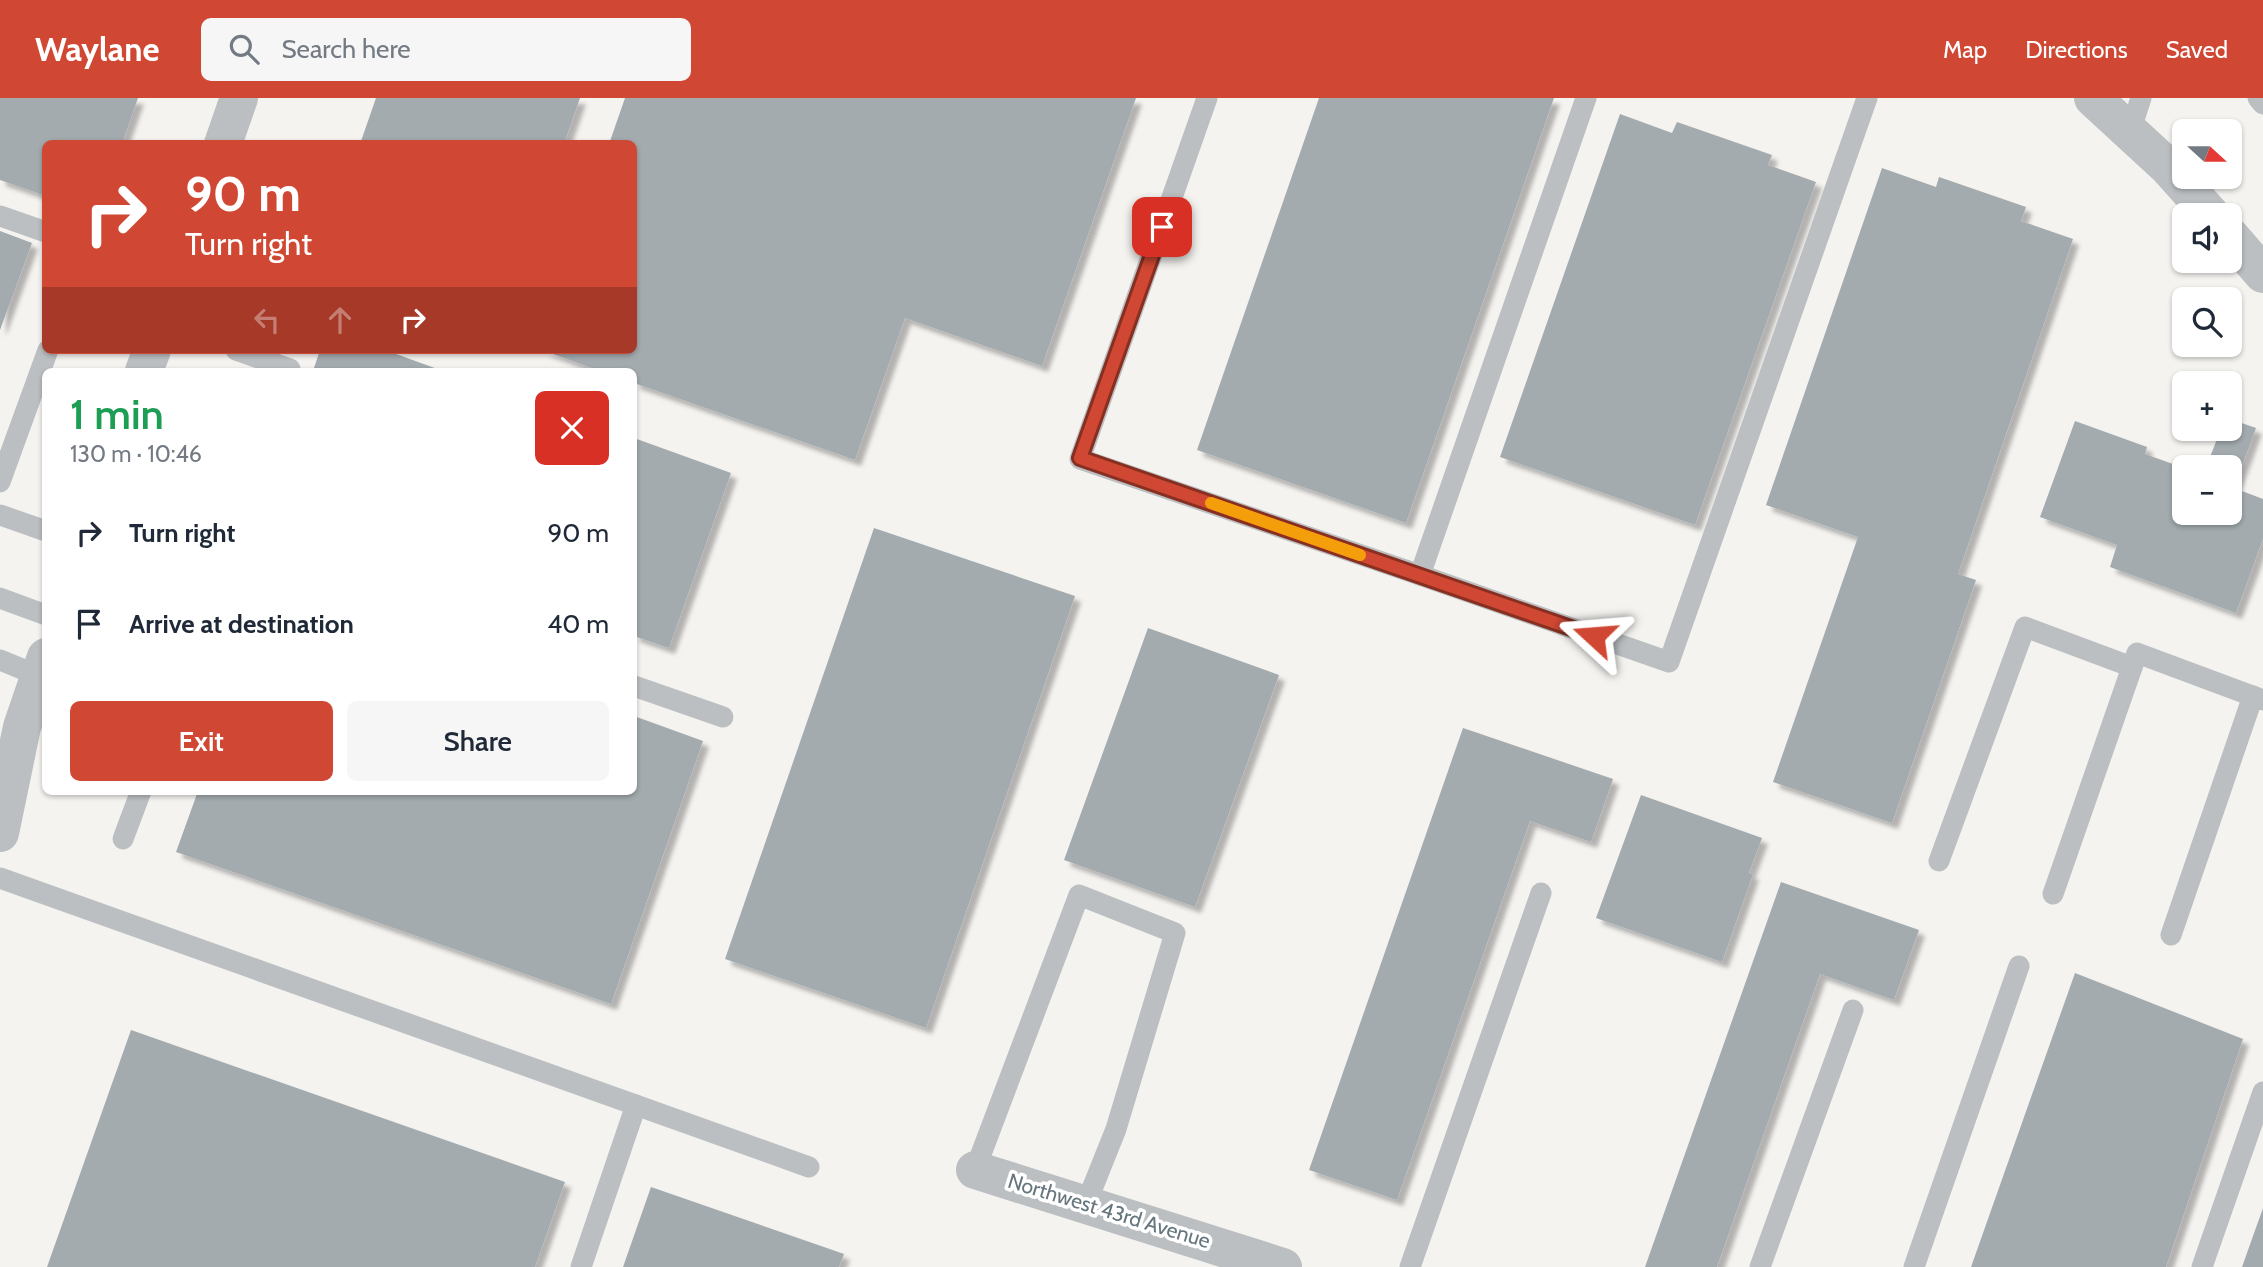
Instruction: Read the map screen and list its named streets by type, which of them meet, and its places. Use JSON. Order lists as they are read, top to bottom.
{
  "streets": {
    "street": ["Northwest 43rd Avenue"]
  },
  "north": "right",
  "page": {
    "header": "Waylane",
    "search": "Search here",
    "nav": ["Map", "Directions", "Saved"],
    "map_buttons": ["+", "−"],
    "turn": ["90 m", "Turn right"],
    "heading": ["1 min", "130 m · 10:46"],
    "list": [
      {
        "name": "Turn right",
        "value": "90 m"
      },
      {
        "name": "Arrive at destination",
        "value": "40 m"
      }
    ],
    "buttons": ["Exit", "Share"]
  }
}
